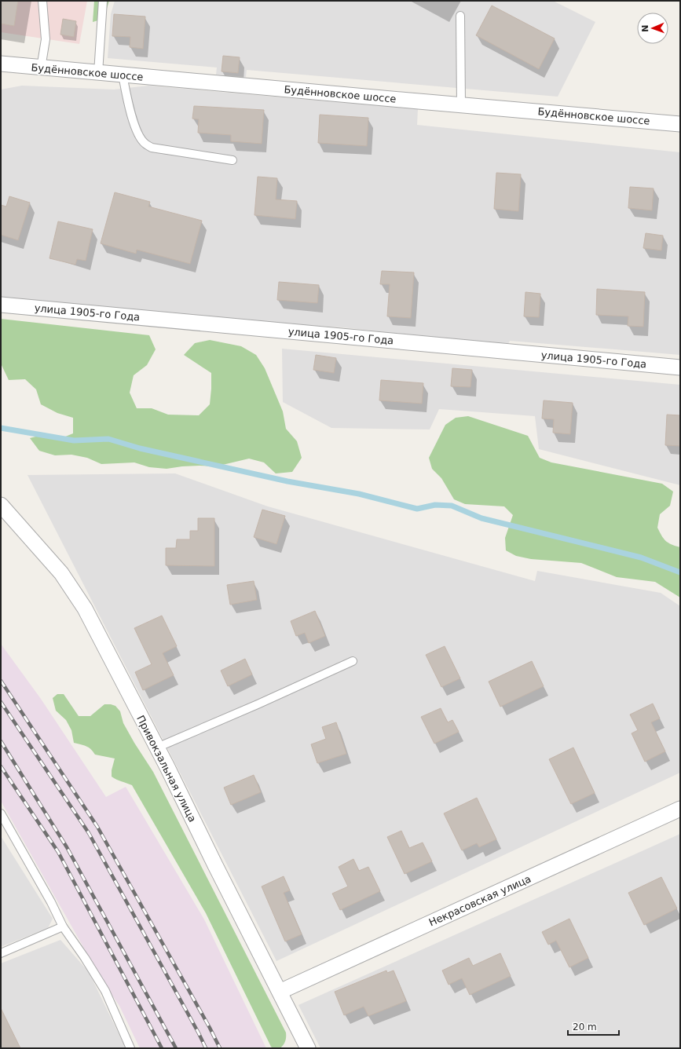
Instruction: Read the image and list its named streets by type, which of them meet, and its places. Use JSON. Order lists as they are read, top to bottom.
{
  "streets": {
    "street": [
      "Будённовское шоссе",
      "улица 1905-го Года",
      "Привокзальная улица",
      "Некрасовская улица"
    ]
  },
  "crossings": [
    ["Привокзальная улица", "Некрасовская улица"]
  ],
  "scale_bar": "20 m",
  "north": "left"
}
